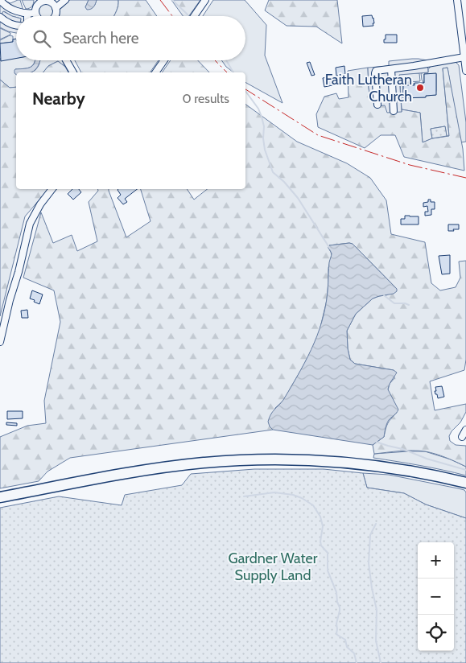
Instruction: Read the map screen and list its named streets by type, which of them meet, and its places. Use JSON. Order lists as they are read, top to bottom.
{
  "parks": ["Gardner Water Supply Land"],
  "places": ["Faith Lutheran Church"],
  "page": {
    "search": "Search here",
    "heading": ["Nearby", "0 results"],
    "map_buttons": ["+", "−"]
  }
}
